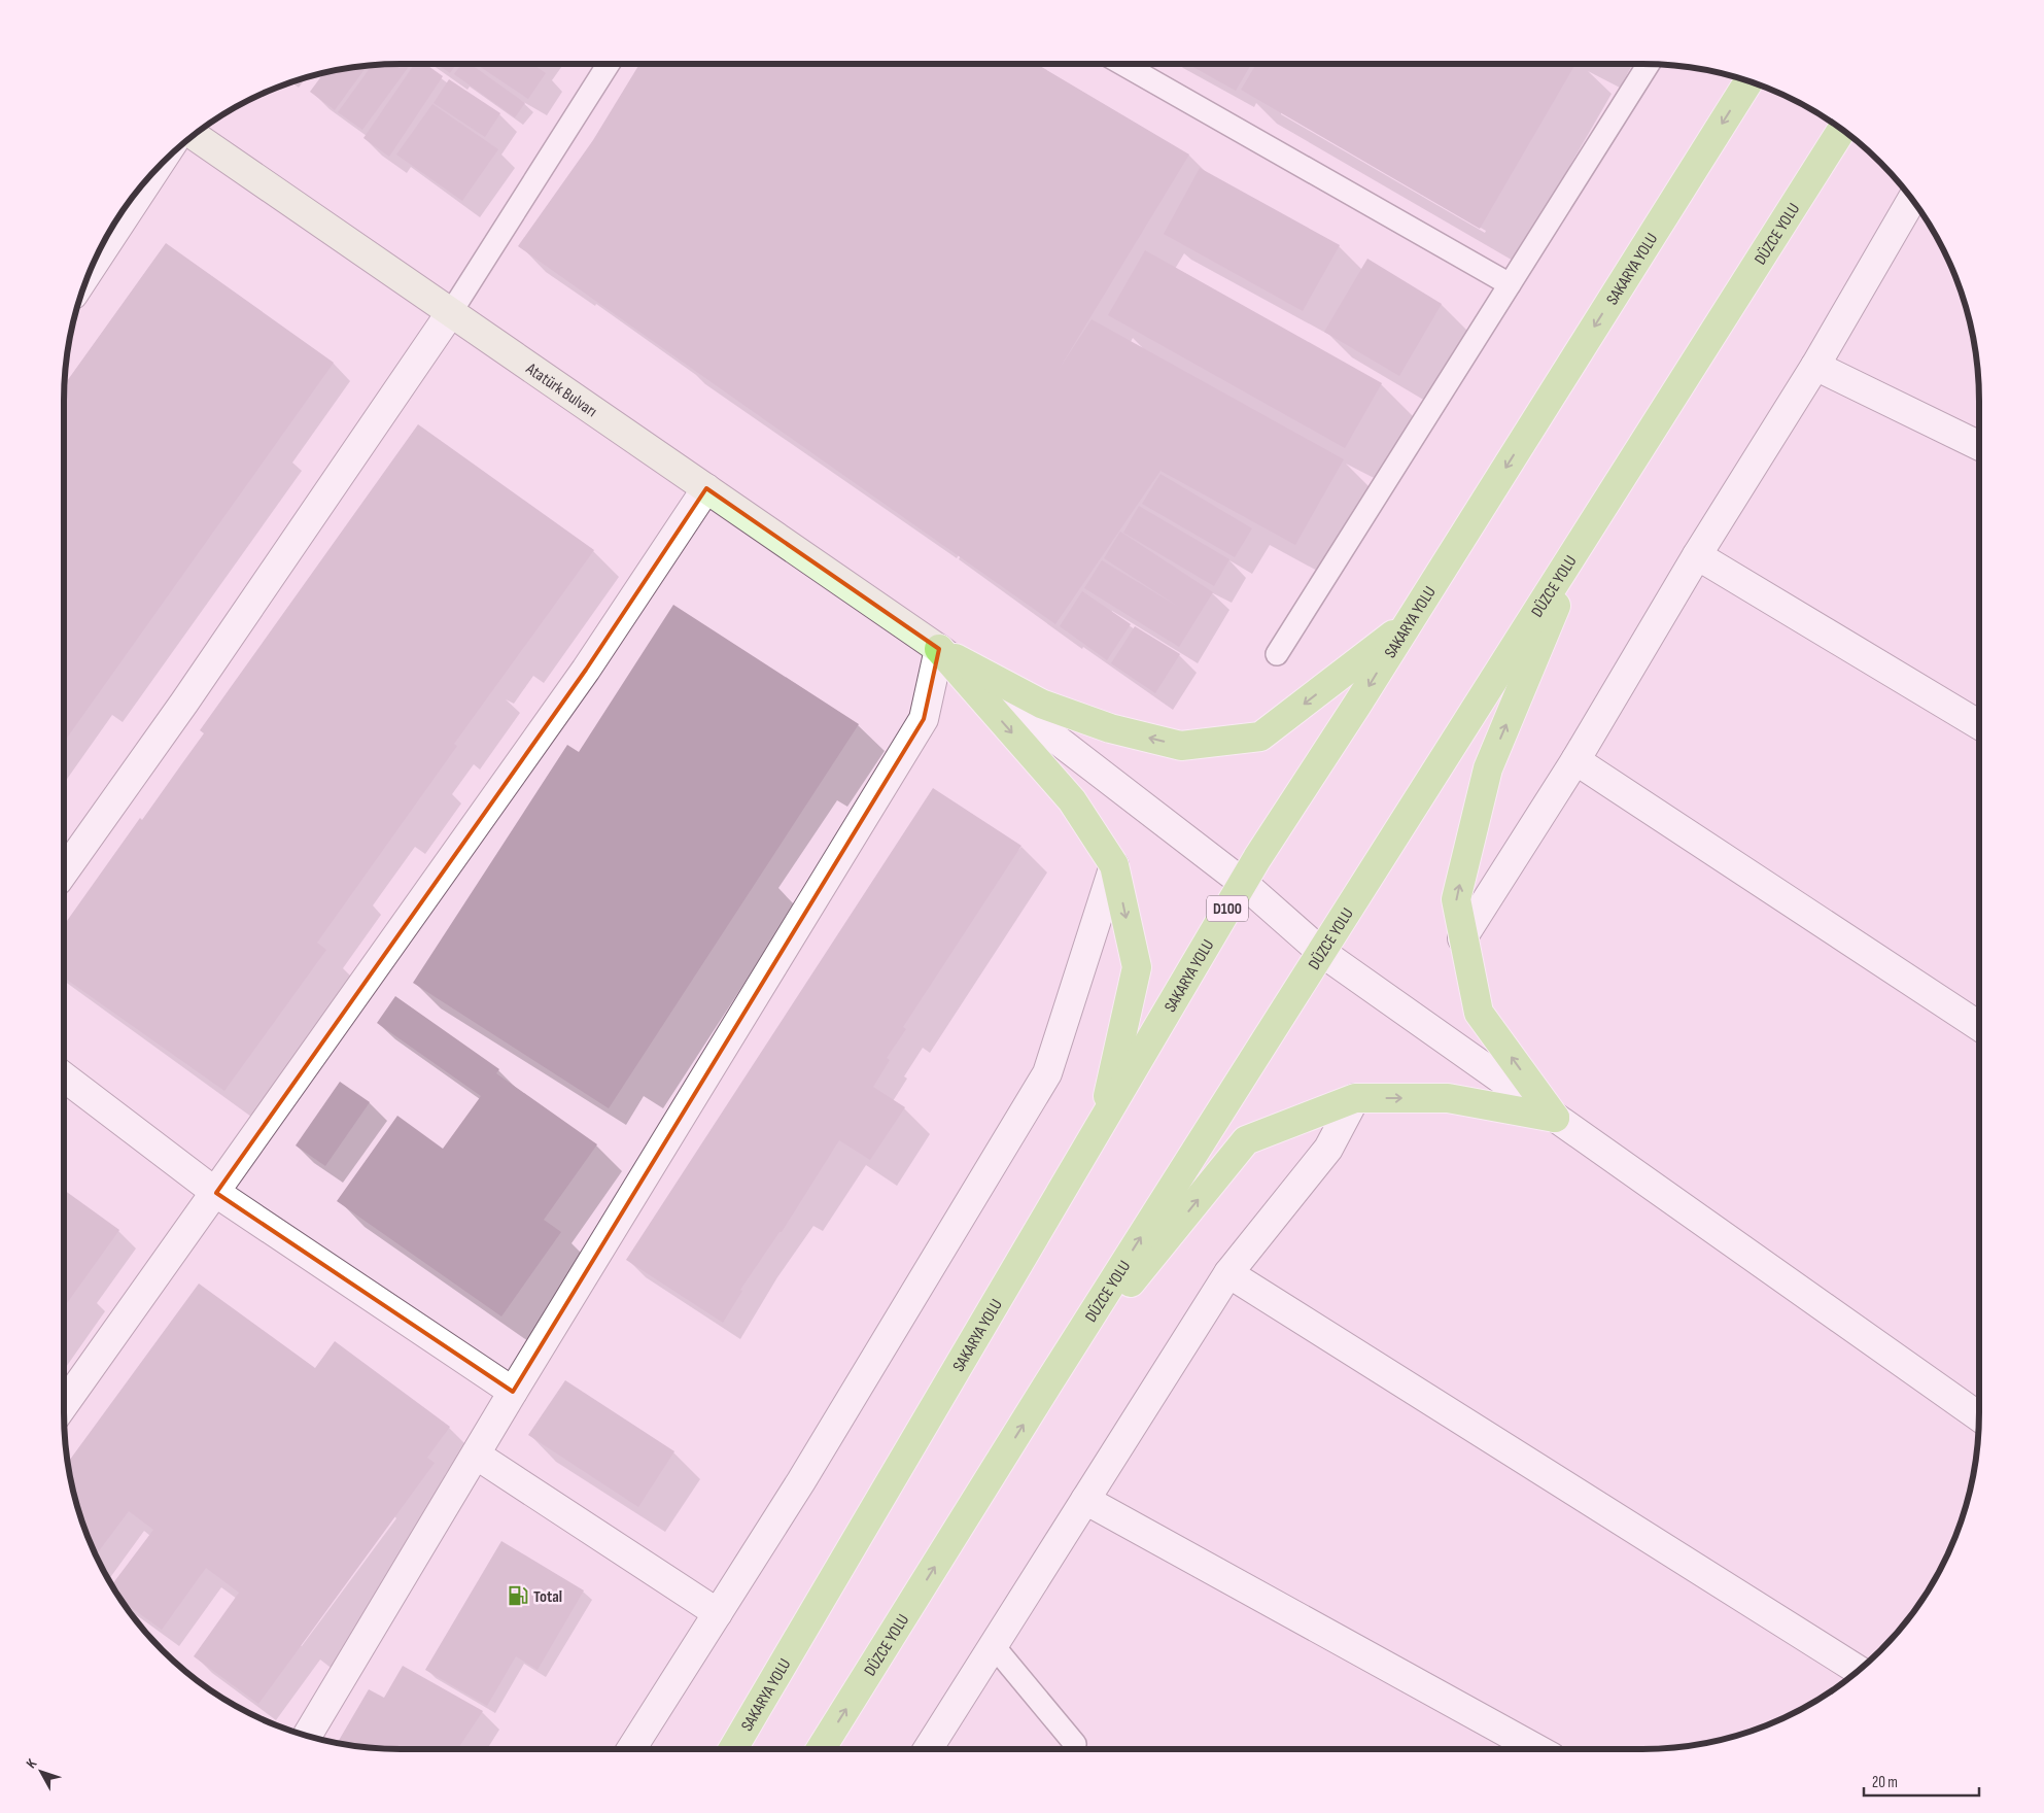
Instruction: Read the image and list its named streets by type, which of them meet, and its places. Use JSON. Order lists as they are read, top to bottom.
{
  "streets": {
    "highway": ["DÜZCE YOLU", "SAKARYA YOLU", "D100"],
    "main road": ["Atatürk Bulvarı"]
  },
  "places": {
    "fuel station": ["Total"]
  },
  "scale_bar": "20 m",
  "north": "top left"
}
